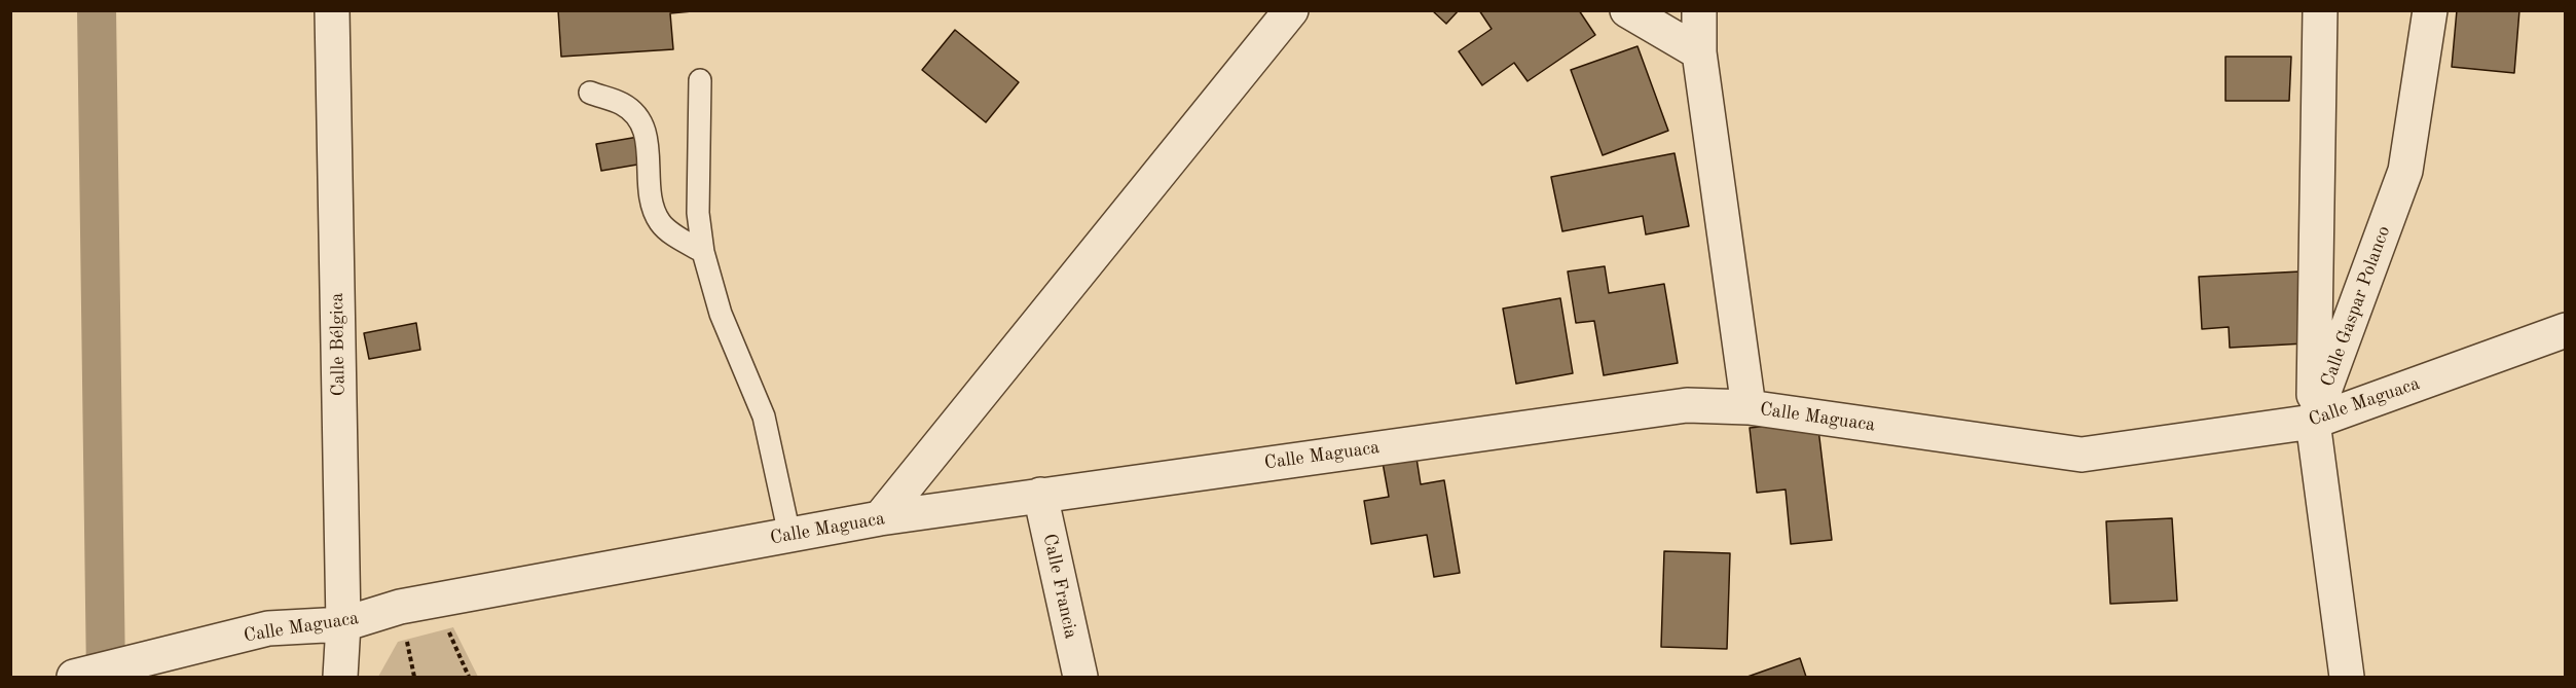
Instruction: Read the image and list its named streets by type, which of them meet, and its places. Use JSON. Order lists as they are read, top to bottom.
{
  "streets": {
    "street": [
      "Calle Gaspar Polanco",
      "Calle Bélgica",
      "Calle Maguaca",
      "Calle Francia"
    ]
  },
  "crossings": [
    ["Calle Gaspar Polanco", "Calle Maguaca"],
    ["Calle Bélgica", "Calle Maguaca"],
    ["Calle Maguaca", "Calle Francia"]
  ]
}
